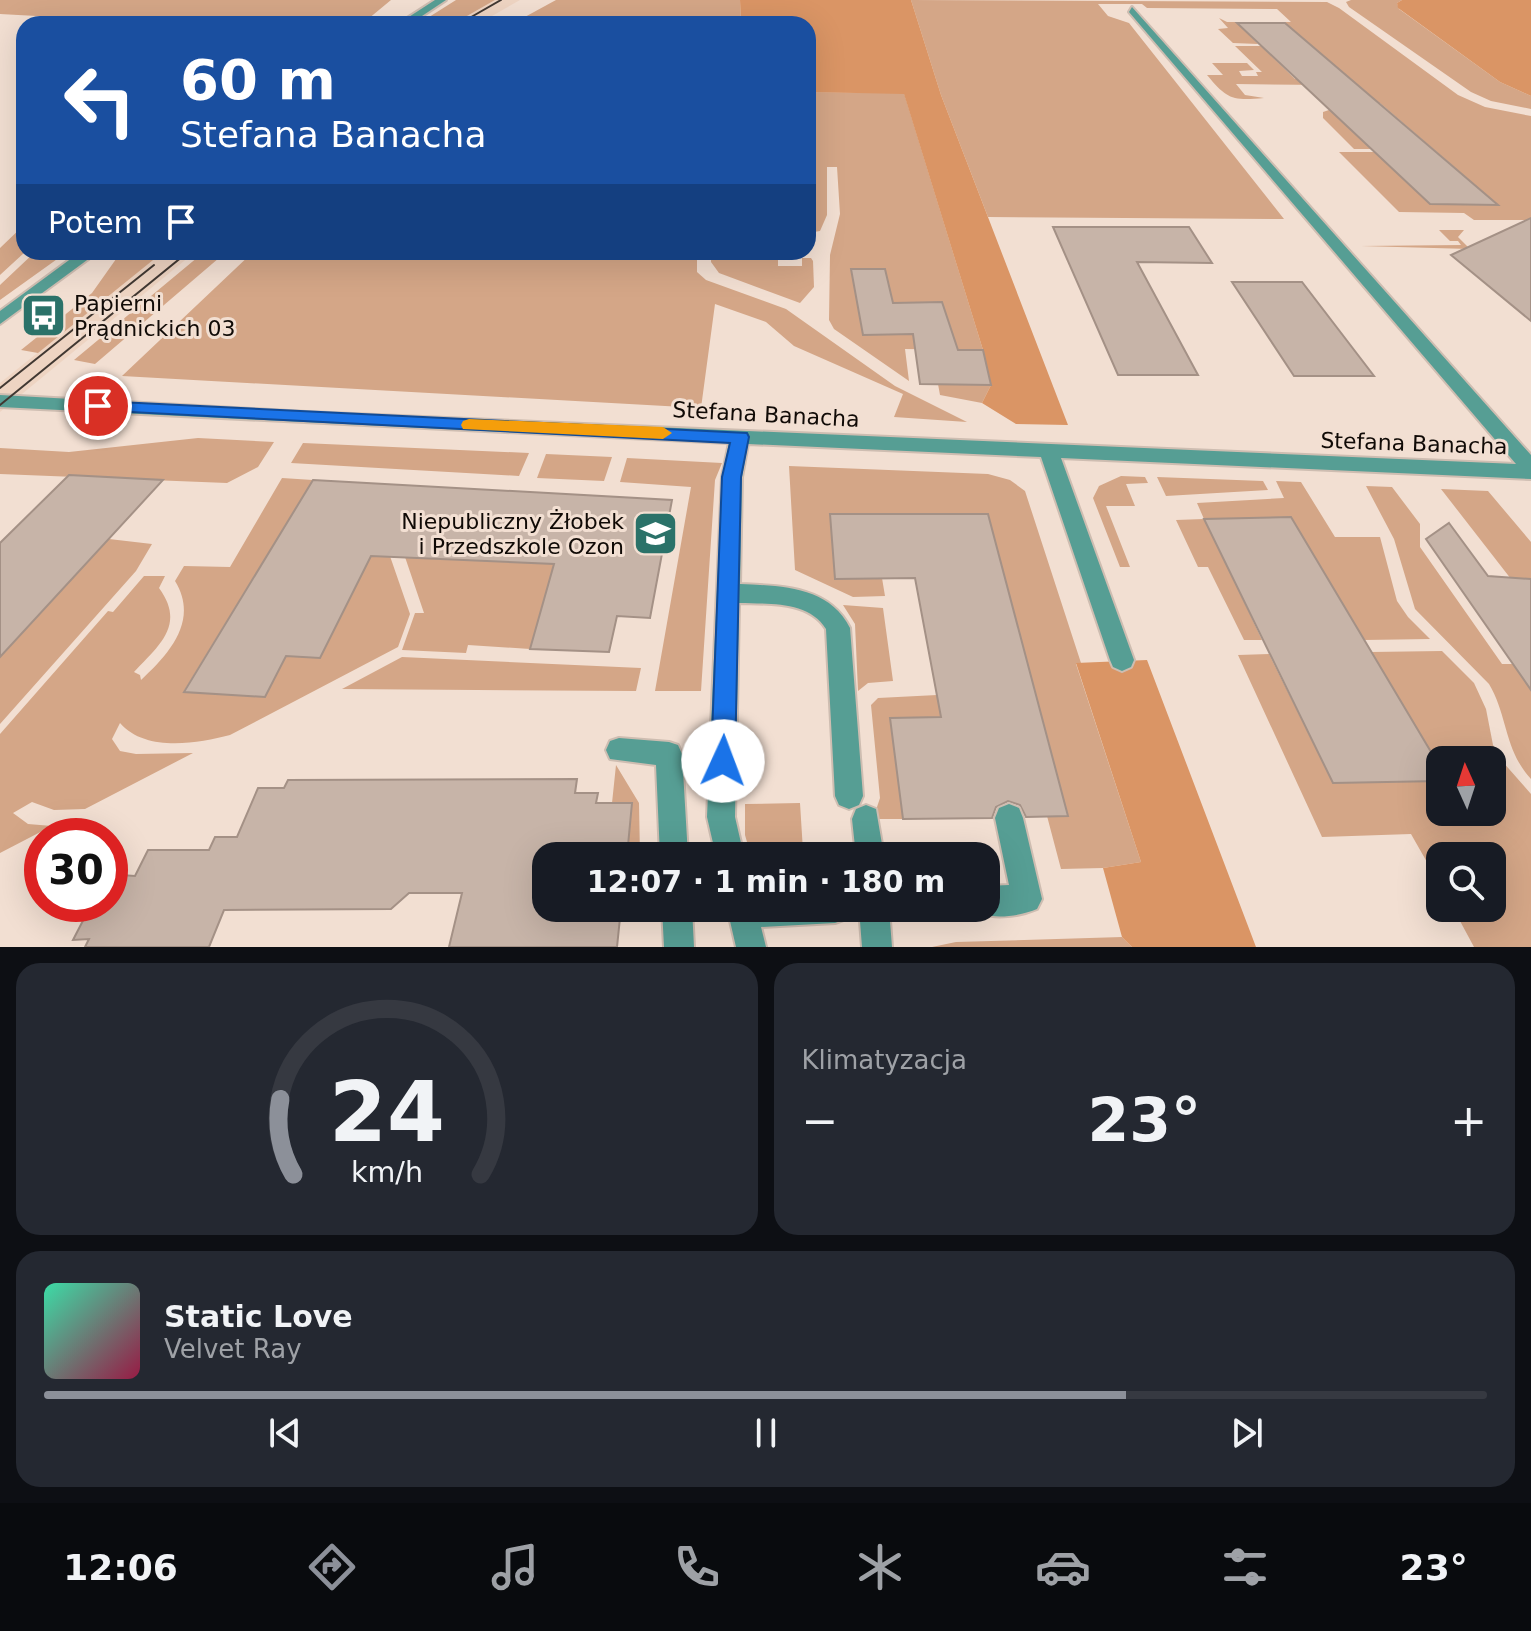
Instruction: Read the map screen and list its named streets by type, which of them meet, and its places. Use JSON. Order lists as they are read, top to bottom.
{
  "streets": {
    "street": ["Stefana Banacha"]
  },
  "places": {
    "bus stop": ["Papierni Prądnickich 03"],
    "school or university": ["Niepubliczny Żłobek i Przedszkole Ozon"]
  },
  "north": "top",
  "page": {
    "turn": ["60 m", "Stefana Banacha"],
    "then": "Potem",
    "limit": "30",
    "trip": "12:07 · 1 min · 180 m",
    "tile": "Klimatyzacja",
    "heat": ["−", "23°", "+"],
    "song": ["Static Love", "Velvet Ray"],
    "tabs": ["12:06", "23°"],
    "gauge": ["24", "km/h"]
  }
}
